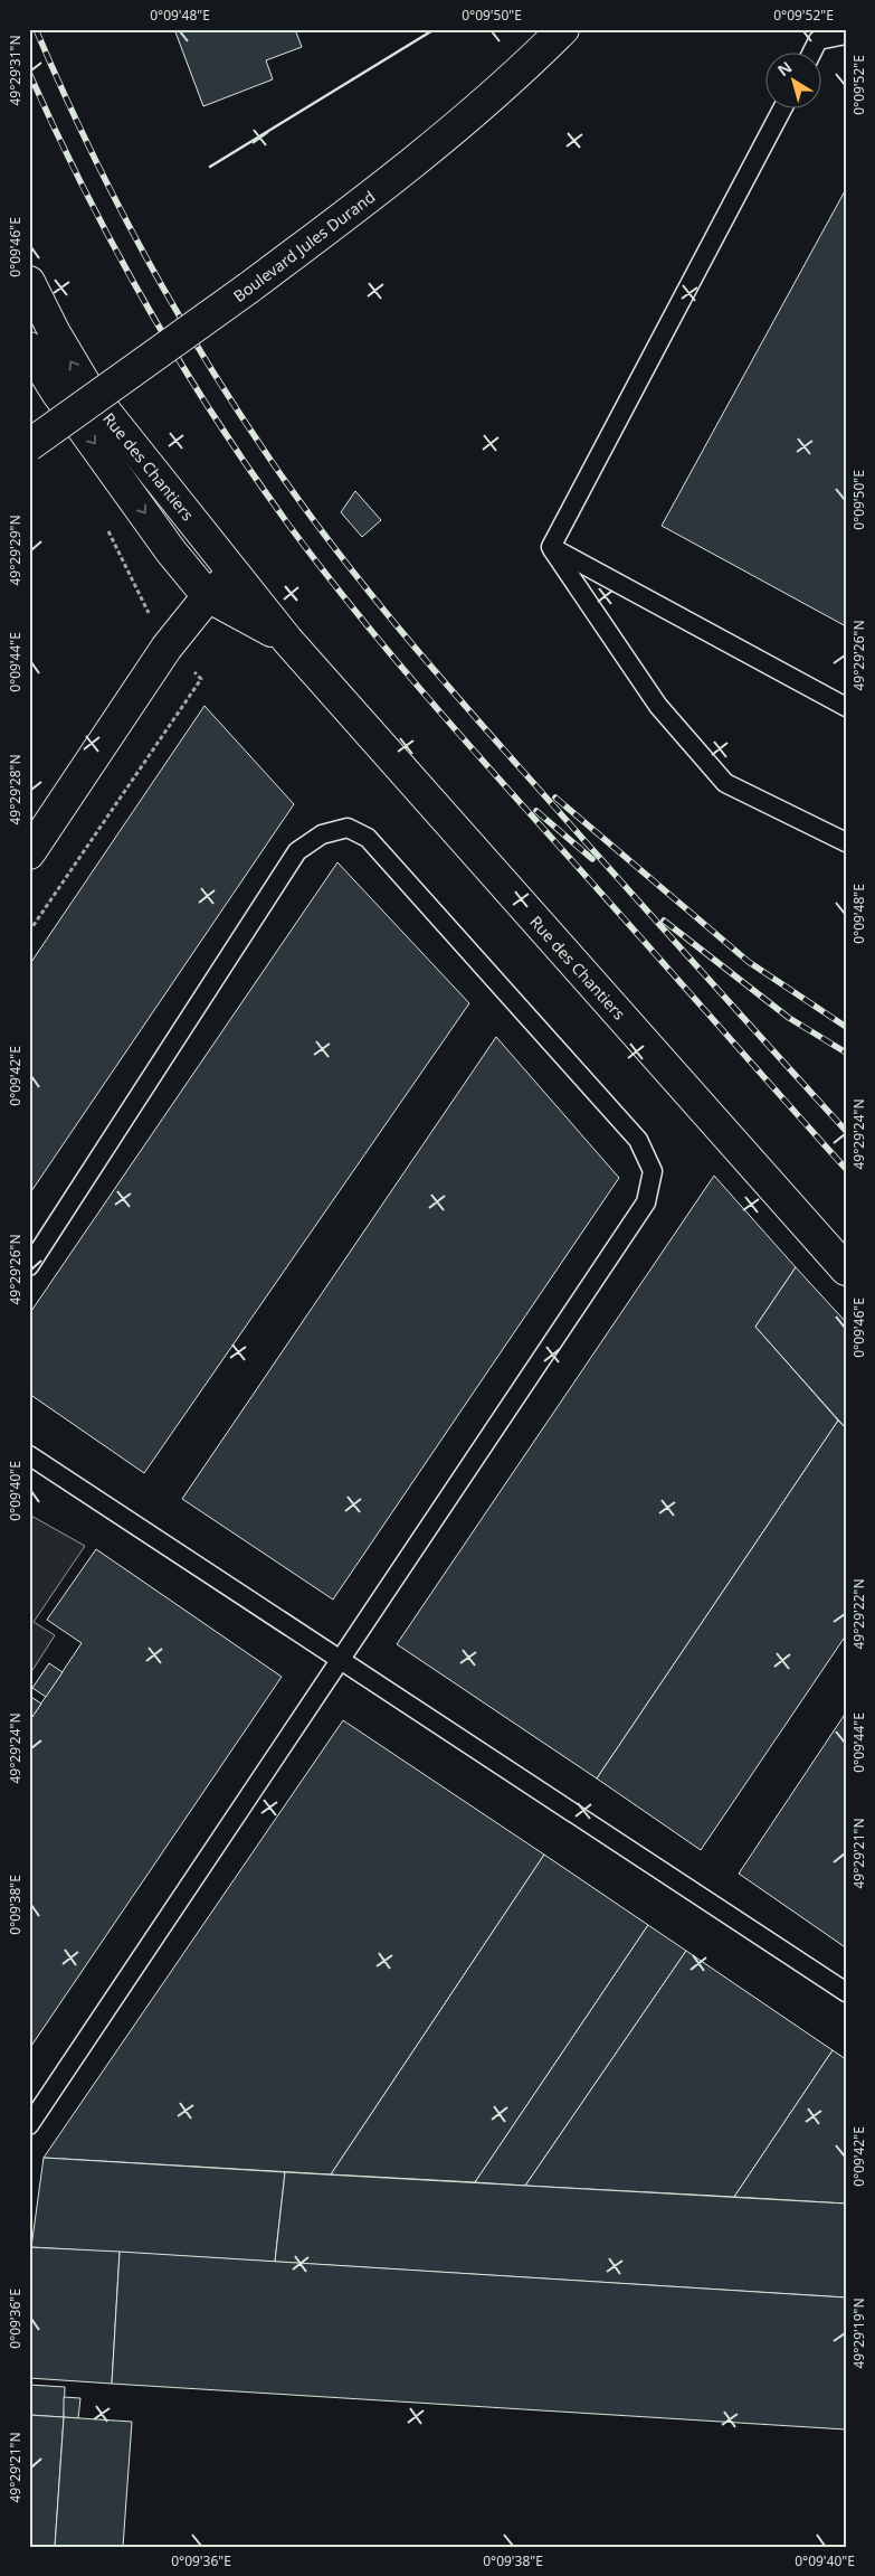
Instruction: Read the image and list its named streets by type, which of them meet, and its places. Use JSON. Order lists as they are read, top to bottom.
{
  "streets": {
    "street": ["Boulevard Jules Durand", "Rue des Chantiers"]
  },
  "north": "top left",
  "coordinates": [
    "0°09'48\"E",
    "0°09'50\"E",
    "0°09'52\"E",
    "49°29'31\"N",
    "0°09'46\"E",
    "49°29'29\"N",
    "49°29'26\"N",
    "0°09'44\"E",
    "49°29'28\"N",
    "0°09'42\"E",
    "49°29'24\"N",
    "0°09'40\"E",
    "49°29'22\"N",
    "49°29'21\"N",
    "0°09'38\"E",
    "0°09'36\"E",
    "49°29'19\"N"
  ]
}
